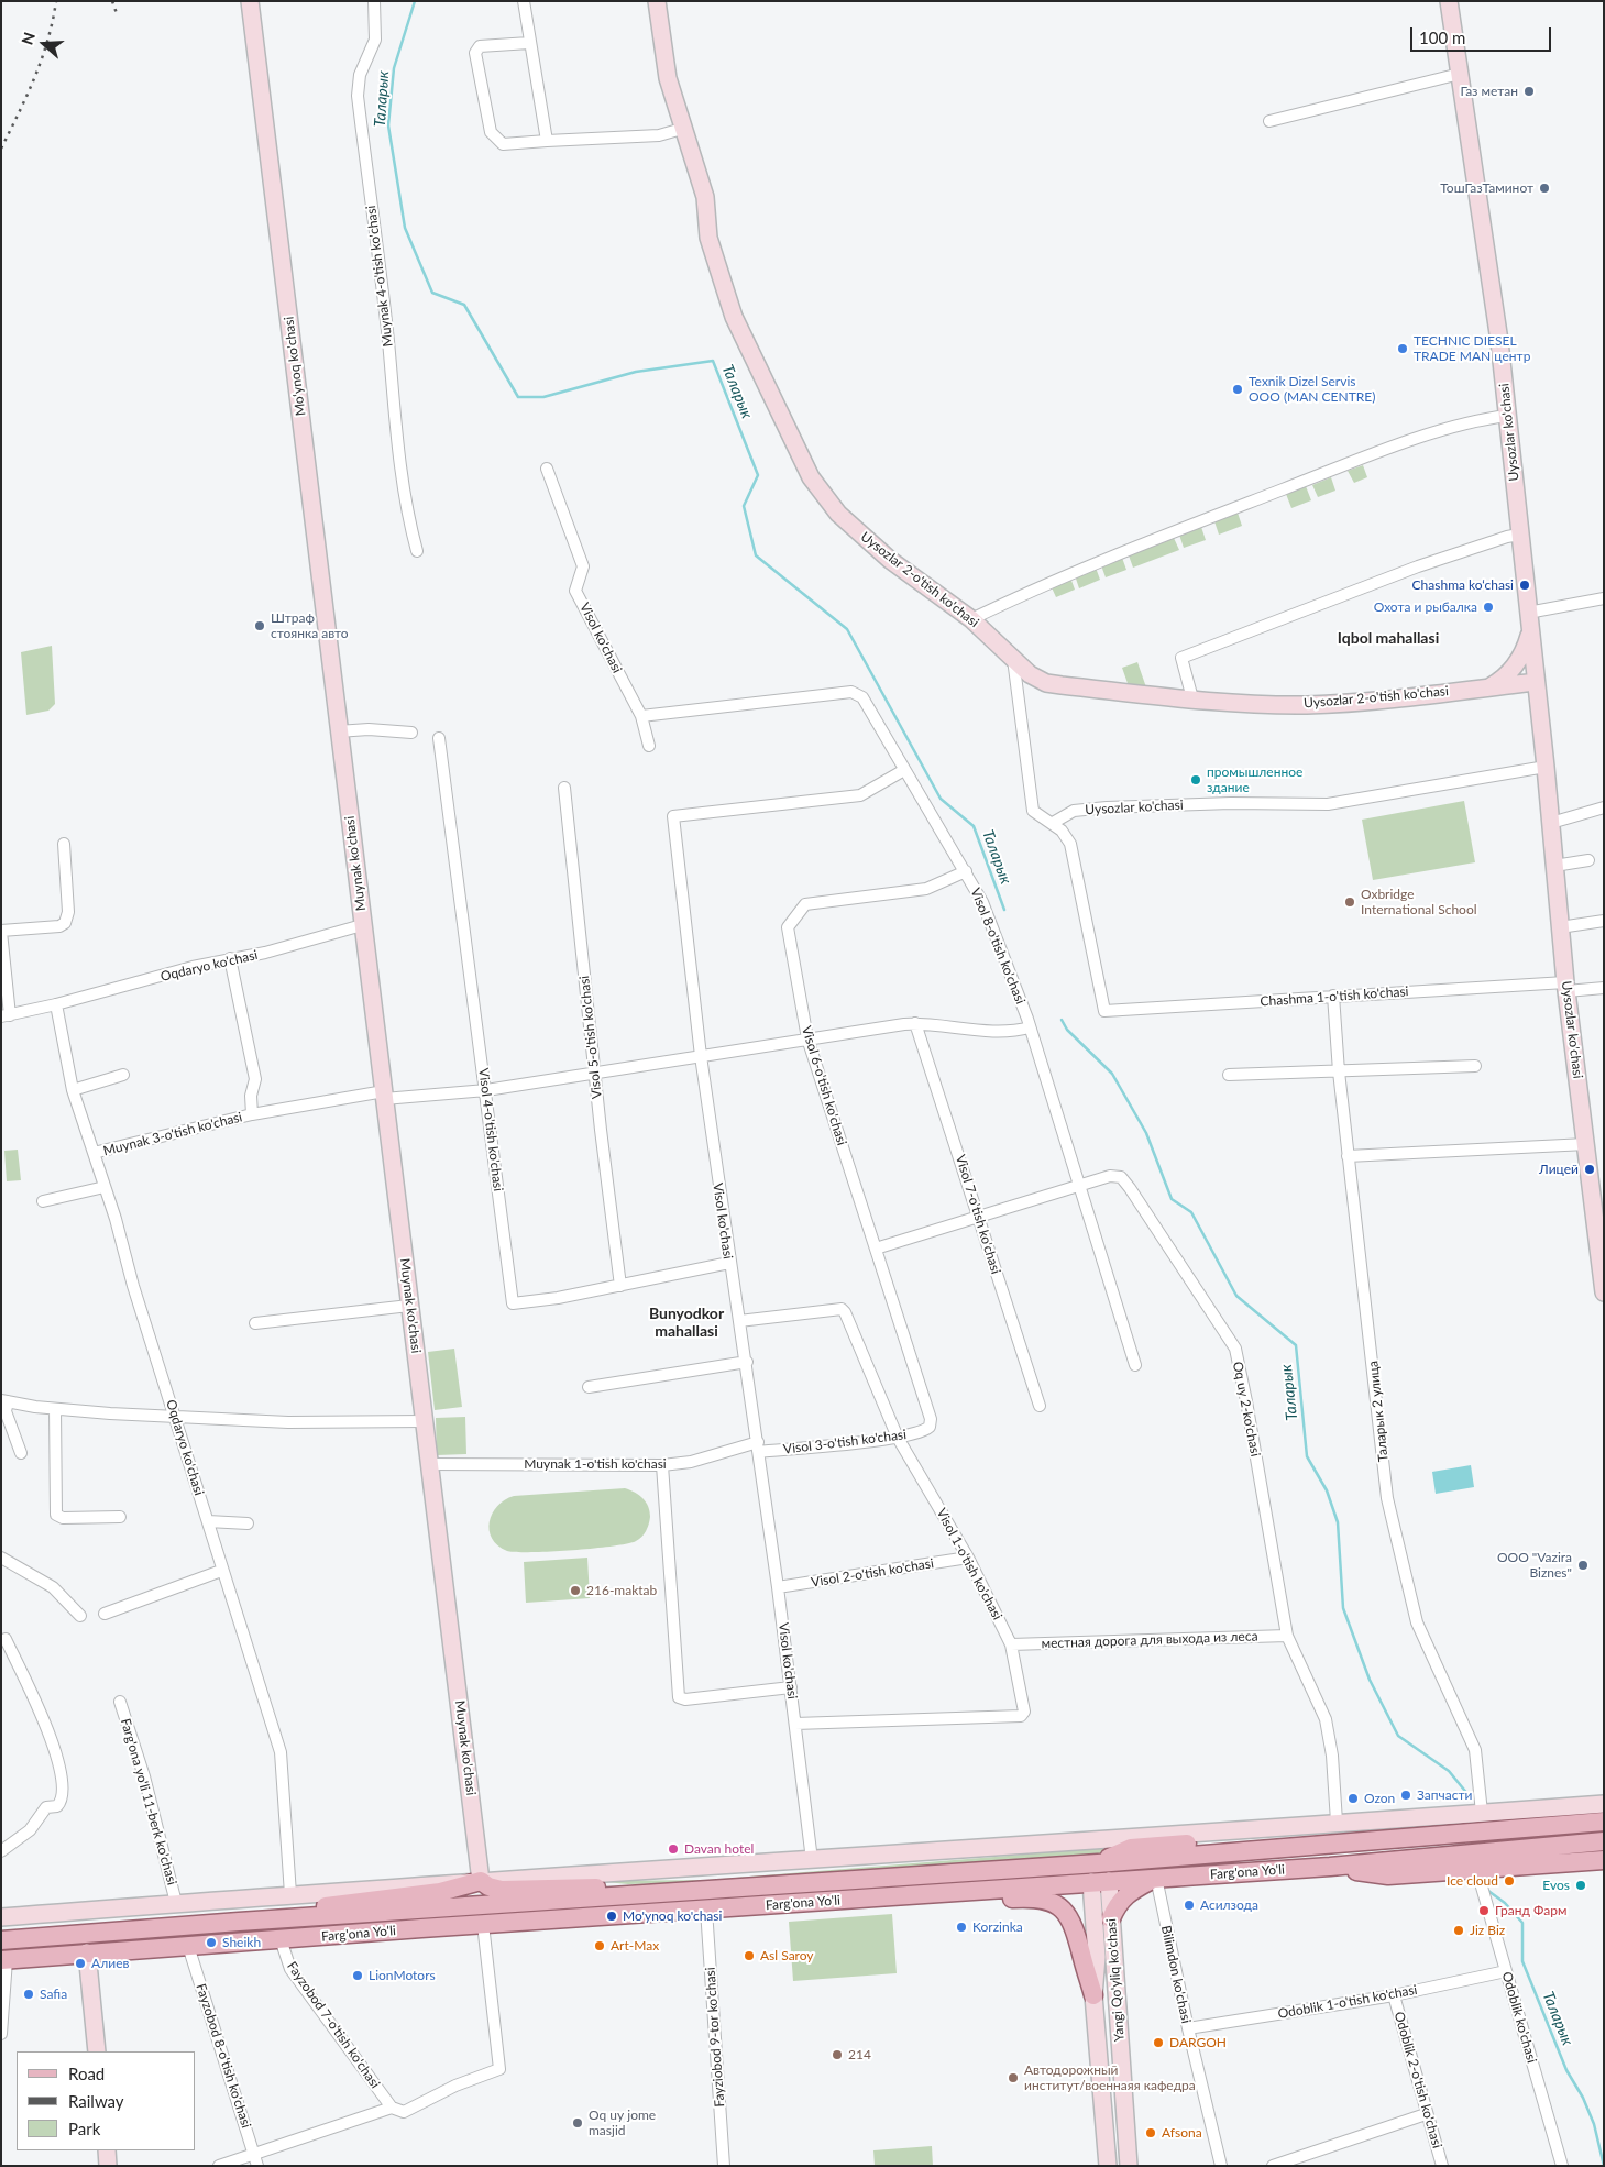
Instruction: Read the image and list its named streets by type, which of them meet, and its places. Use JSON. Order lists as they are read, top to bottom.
{
  "streets": {
    "main road": ["Farg'ona Yo'li"],
    "street": [
      "Muynak 4-o'tish ko'chasi",
      "Moʻynoq ko'chasi",
      "Uysozlar ko'chasi",
      "Uysozlar 2-o'tish ko'chasi",
      "Visol ko'chasi",
      "Muynak ko'chasi",
      "Visol 8-o'tish ko'chasi",
      "Oqdaryo ko'chasi",
      "Chashma 1-o'tish ko'chasi",
      "Visol 5-o'tish ko'chasi",
      "Visol 6-o'tish ko'chasi",
      "Visol 4-o'tish ko'chasi",
      "Muynak 3-o'tish ko'chasi",
      "Visol 7-o'tish ko'chasi",
      "Oq uy 2-ko'chasi",
      "Таларык 2 улица",
      "Visol 3-o'tish ko'chasi",
      "Muynak 1-o'tish ko'chasi",
      "Visol 1-o'tish ko'chasi",
      "Visol 2-o'tish ko'chasi",
      "местная дорога для выхода из леса",
      "Farg'ona yo'li 11-berk ko'chasi",
      "Bilimdon ko'chasi",
      "Yangi Qo'yliq ko'chasi",
      "Odoblik 1-o'tish ko'chasi",
      "Odoblik ko'chasi",
      "Fayzobod 7-o'tish ko'chasi",
      "Fayziobod 9-tor ko'chasi",
      "Fayzobod 8-o'tish ko'chasi",
      "Odoblik 2-o'tish ko'chasi"
    ]
  },
  "crossings": [
    ["Moʻynoq ko'chasi", "Muynak ko'chasi"],
    ["Uysozlar ko'chasi", "Uysozlar 2-o'tish ko'chasi"],
    ["Uysozlar ko'chasi", "Chashma 1-o'tish ko'chasi"],
    ["Visol ko'chasi", "Visol 8-o'tish ko'chasi"],
    ["Visol ko'chasi", "Visol 4-o'tish ko'chasi"],
    ["Visol ko'chasi", "Muynak 3-o'tish ko'chasi"],
    ["Visol ko'chasi", "Visol 3-o'tish ko'chasi"],
    ["Visol ko'chasi", "Muynak 1-o'tish ko'chasi"],
    ["Visol ko'chasi", "Visol 1-o'tish ko'chasi"],
    ["Visol ko'chasi", "Visol 2-o'tish ko'chasi"],
    ["Muynak ko'chasi", "Oqdaryo ko'chasi"],
    ["Muynak ko'chasi", "Muynak 3-o'tish ko'chasi"],
    ["Muynak ko'chasi", "Muynak 1-o'tish ko'chasi"],
    ["Visol 8-o'tish ko'chasi", "Visol 6-o'tish ko'chasi"],
    ["Visol 8-o'tish ko'chasi", "Muynak 3-o'tish ko'chasi"],
    ["Visol 8-o'tish ko'chasi", "Oq uy 2-ko'chasi"],
    ["Oqdaryo ko'chasi", "Muynak 3-o'tish ko'chasi"],
    ["Chashma 1-o'tish ko'chasi", "Таларык 2 улица"],
    ["Visol 5-o'tish ko'chasi", "Visol 4-o'tish ko'chasi"],
    ["Visol 5-o'tish ko'chasi", "Muynak 3-o'tish ko'chasi"],
    ["Visol 6-o'tish ko'chasi", "Muynak 3-o'tish ko'chasi"],
    ["Visol 6-o'tish ko'chasi", "Oq uy 2-ko'chasi"],
    ["Visol 6-o'tish ko'chasi", "Visol 3-o'tish ko'chasi"],
    ["Visol 4-o'tish ko'chasi", "Muynak 3-o'tish ko'chasi"],
    ["Muynak 3-o'tish ko'chasi", "Visol 7-o'tish ko'chasi"],
    ["Visol 7-o'tish ko'chasi", "Oq uy 2-ko'chasi"],
    ["Oq uy 2-ko'chasi", "местная дорога для выхода из леса"],
    ["Visol 3-o'tish ko'chasi", "Muynak 1-o'tish ko'chasi"],
    ["Visol 3-o'tish ko'chasi", "Visol 1-o'tish ko'chasi"],
    ["Visol 1-o'tish ko'chasi", "Visol 2-o'tish ko'chasi"],
    ["Visol 1-o'tish ko'chasi", "местная дорога для выхода из леса"],
    ["Farg'ona Yo'li", "Bilimdon ko'chasi"],
    ["Farg'ona Yo'li", "Yangi Qo'yliq ko'chasi"],
    ["Farg'ona Yo'li", "Fayzobod 7-o'tish ko'chasi"],
    ["Farg'ona Yo'li", "Fayziobod 9-tor ko'chasi"],
    ["Farg'ona Yo'li", "Fayzobod 8-o'tish ko'chasi"],
    ["Bilimdon ko'chasi", "Odoblik 1-o'tish ko'chasi"],
    ["Odoblik 1-o'tish ko'chasi", "Odoblik ko'chasi"],
    ["Odoblik 1-o'tish ko'chasi", "Odoblik 2-o'tish ko'chasi"]
  ],
  "districts": ["Iqbol mahallasi", "Bunyodkor mahallasi"],
  "water": ["Таларык"],
  "places": [
    "Газ метан",
    "ТошГазТаминот",
    "TECHNIC DIESEL TRADE MAN центр",
    "Texnik Dizel Servis OOO (MAN CENTRE)",
    "Chashma ko‘chasi",
    "Охота и рыбалка",
    "Штраф стоянка авто",
    "промышленное здание",
    "Oxbridge International School",
    "Лицей",
    "OOO \"Vazira Biznes\"",
    "216-maktab",
    "Запчасти",
    "Ozon",
    "Davan hotel",
    "Ice cloud",
    "Evos",
    "Асилзода",
    "Гранд Фарм",
    "Mo'ynoq ko'chasi",
    "Korzinka",
    "Jiz Biz",
    "Sheikh",
    "Art-Max",
    "Asl Saroy",
    "Алиев",
    "LionMotors",
    "Safia",
    "DARGOH",
    "214",
    "Автодорожный институт/военнаяя кафедра",
    "Oq uy jome masjid",
    "Afsona"
  ],
  "legend": ["Road", "Railway", "Park"],
  "scale_bar": "100 m",
  "north": "left"
}
